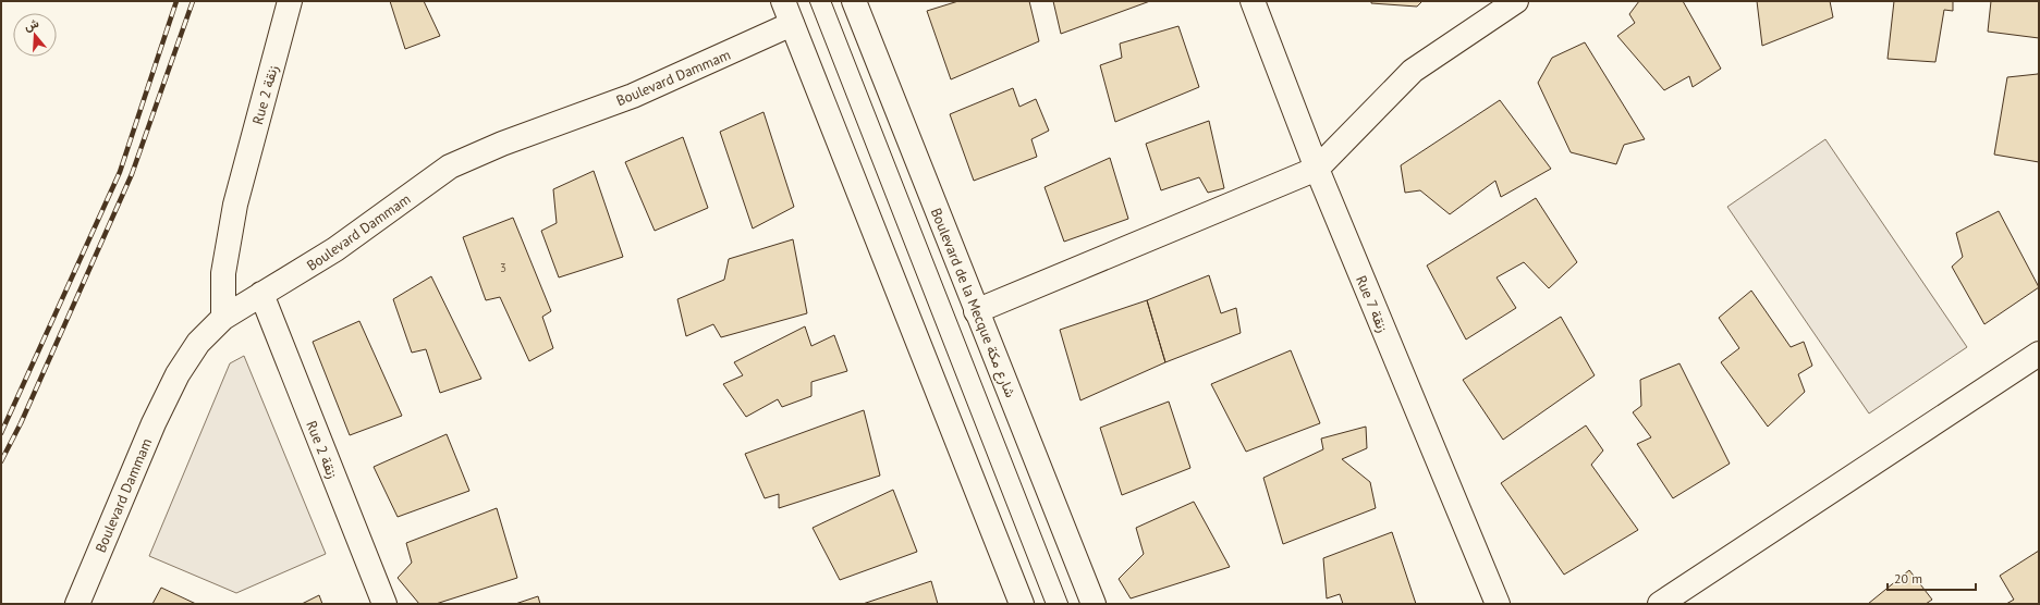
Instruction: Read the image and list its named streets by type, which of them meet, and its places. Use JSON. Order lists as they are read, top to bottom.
{
  "streets": {
    "street": [
      "Boulevard Dammam",
      "Rue 2 زنقة",
      "Boulevard de la Mecque شارع مكة",
      "Rue 7 زنقة"
    ]
  },
  "crossings": [
    ["Boulevard Dammam", "Rue 2 زنقة"]
  ],
  "house_numbers": ["3"],
  "scale_bar": "20 m",
  "north": "top"
}
